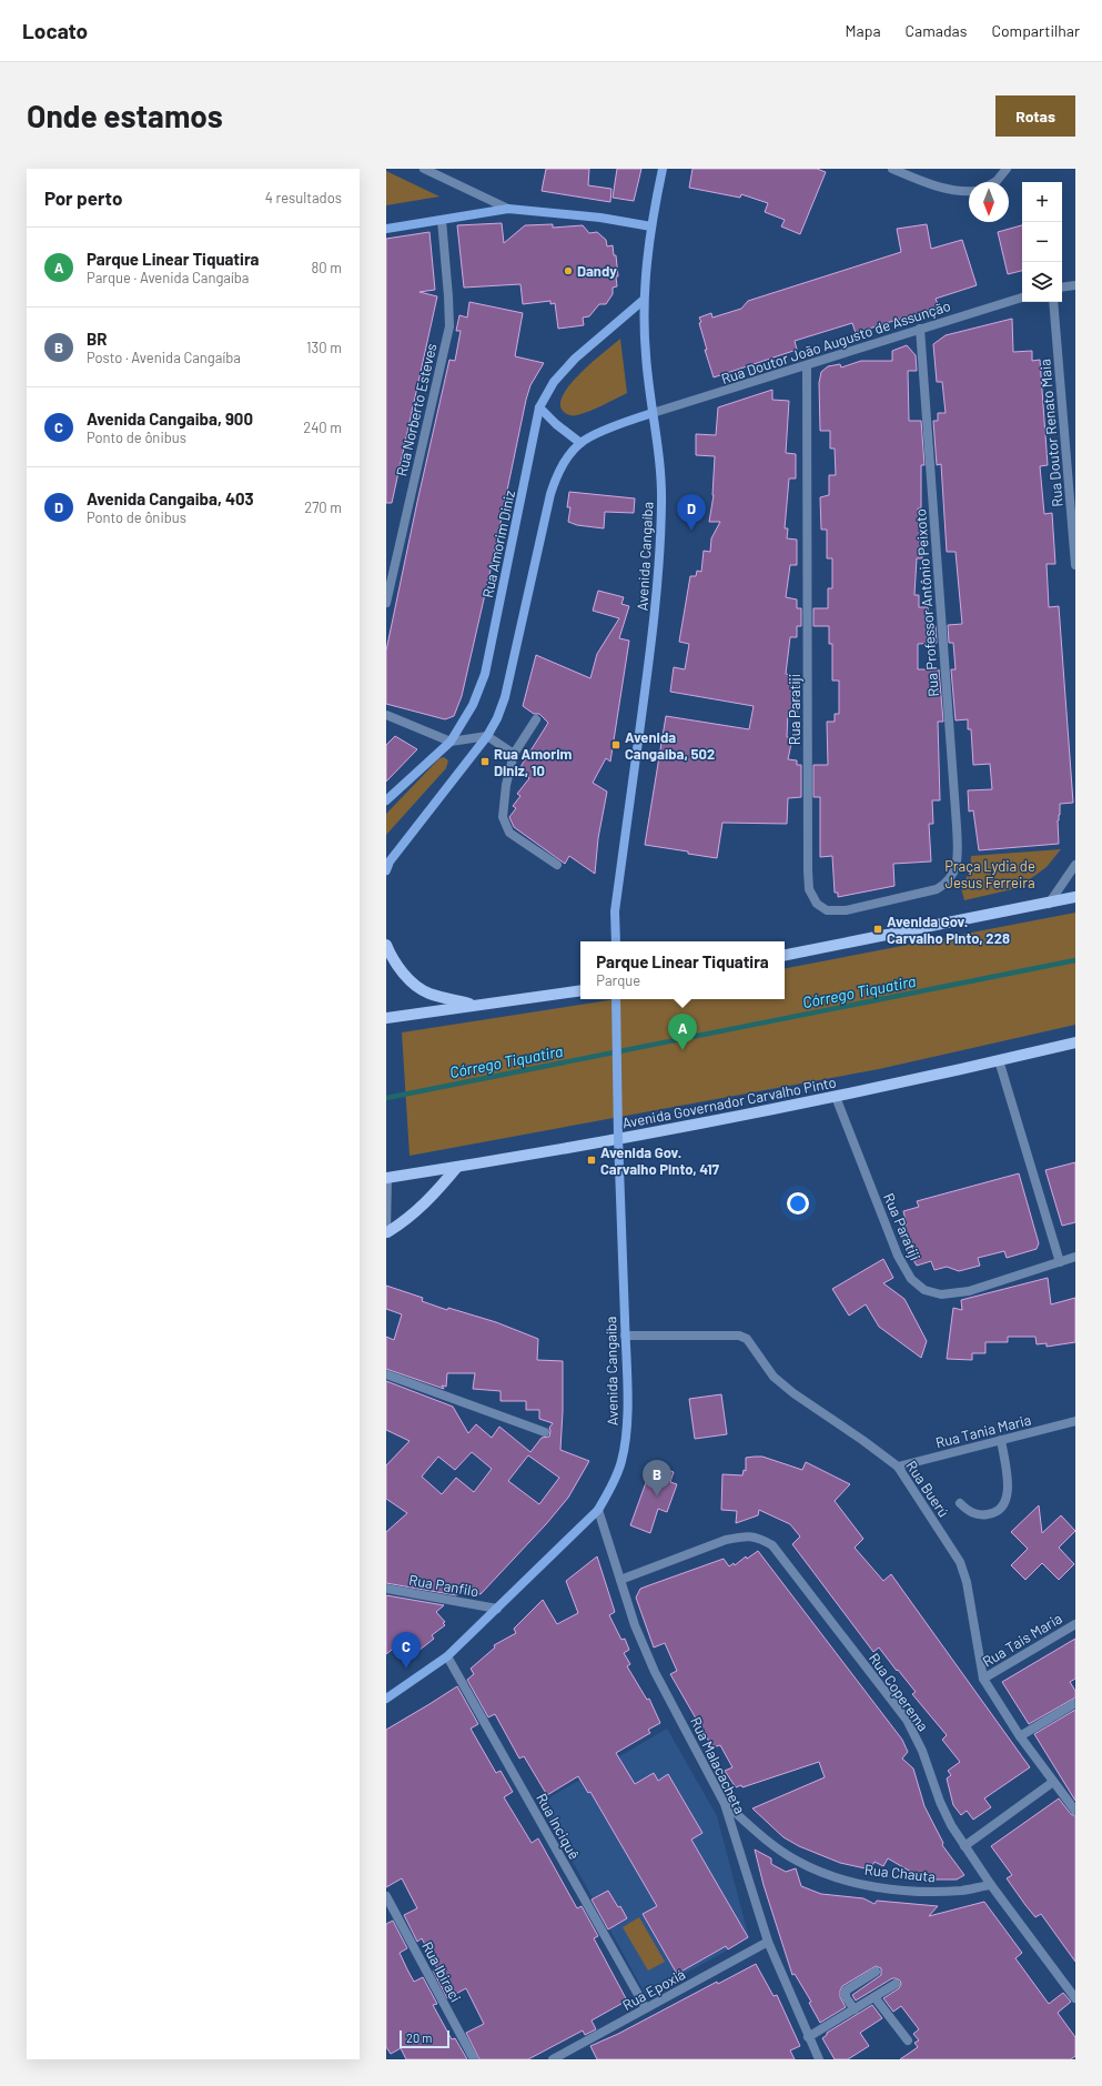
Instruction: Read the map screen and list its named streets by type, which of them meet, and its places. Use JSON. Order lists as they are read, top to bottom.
{
  "streets": {
    "main road": ["Rua Amorim Diniz", "Avenida Cangaíba", "Avenida Governador Carvalho Pinto"],
    "street": [
      "Rua Doutor João Augusto de Assunção",
      "Rua Norberto Esteves",
      "Rua Doutor Renato Maia",
      "Rua Professor Antônio Peixoto",
      "Rua Paratiji",
      "Rua Tania Maria",
      "Rua Buerú",
      "Rua Panfilo",
      "Rua Tais Maria",
      "Rua Coperema",
      "Rua Malacacheta",
      "Rua Inciquê",
      "Rua Chauta",
      "Rua Ibiraci",
      "Rua Epoxiá"
    ]
  },
  "crossings": [
    ["Rua Doutor João Augusto de Assunção", "Avenida Cangaíba"],
    ["Rua Doutor João Augusto de Assunção", "Rua Professor Antônio Peixoto"],
    ["Rua Doutor João Augusto de Assunção", "Rua Paratiji"],
    ["Rua Amorim Diniz", "Avenida Cangaíba"],
    ["Avenida Cangaíba", "Rua Buerú"],
    ["Avenida Cangaíba", "Rua Panfilo"],
    ["Avenida Cangaíba", "Rua Malacacheta"],
    ["Avenida Cangaíba", "Rua Inciquê"],
    ["Rua Professor Antônio Peixoto", "Rua Paratiji"],
    ["Rua Paratiji", "Avenida Governador Carvalho Pinto"],
    ["Rua Tania Maria", "Rua Buerú"],
    ["Rua Buerú", "Rua Tais Maria"],
    ["Rua Coperema", "Rua Malacacheta"],
    ["Rua Coperema", "Rua Chauta"],
    ["Rua Malacacheta", "Rua Chauta"],
    ["Rua Malacacheta", "Rua Epoxiá"],
    ["Rua Inciquê", "Rua Epoxiá"]
  ],
  "water": ["Córrego Tiquatira"],
  "parks": ["Praça Lydia de Jesus Ferreira"],
  "places": {
    "other": ["Dandy"],
    "transit": [
      "Avenida Cangaiba, 502",
      "Rua Amorim Diniz, 10",
      "Avenida Gov. Carvalho Pinto, 228",
      "Avenida Gov. Carvalho Pinto, 417"
    ]
  },
  "scale_bar": "20 m",
  "north": "bottom",
  "page": {
    "header": "Locato",
    "nav": ["Mapa", "Camadas", "Compartilhar"],
    "buttons": "Rotas",
    "title": "Onde estamos",
    "heading": ["Por perto", "4 resultados"],
    "map_buttons": ["+", "−"],
    "list": [
      {
        "mark": "A",
        "name": "Parque Linear Tiquatira",
        "note": "Parque · Avenida Cangaíba",
        "value": "80 m"
      },
      {
        "mark": "B",
        "name": "BR",
        "note": "Posto · Avenida Cangaíba",
        "value": "130 m"
      },
      {
        "mark": "C",
        "name": "Avenida Cangaiba, 900",
        "note": "Ponto de ônibus",
        "value": "240 m"
      },
      {
        "mark": "D",
        "name": "Avenida Cangaiba, 403",
        "note": "Ponto de ônibus",
        "value": "270 m"
      }
    ],
    "pins": [
      "D",
      "A",
      "B",
      "C"
    ],
    "popup": ["Parque Linear Tiquatira", "Parque"],
    "scale": "20 m"
  }
}
